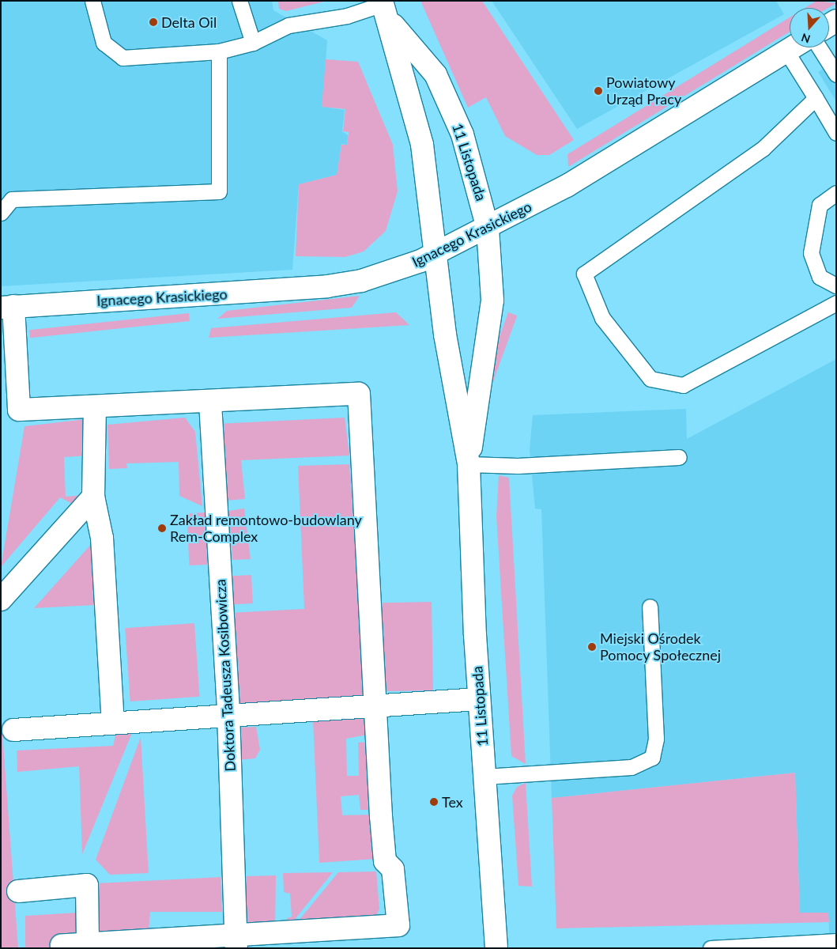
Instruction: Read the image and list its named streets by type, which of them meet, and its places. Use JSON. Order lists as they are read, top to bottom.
{
  "streets": {
    "street": ["11 Listopada", "Ignacego Krasickiego", "Doktora Tadeusza Kosibowicza"]
  },
  "crossings": [
    ["11 Listopada", "Ignacego Krasickiego"]
  ],
  "places": [
    "Delta Oil",
    "Powiatowy Urząd Pracy",
    "Zakład remontowo-budowlany Rem-Complex",
    "Miejski Ośrodek Pomocy Społecznej",
    "Tex"
  ],
  "north": "bottom"
}
